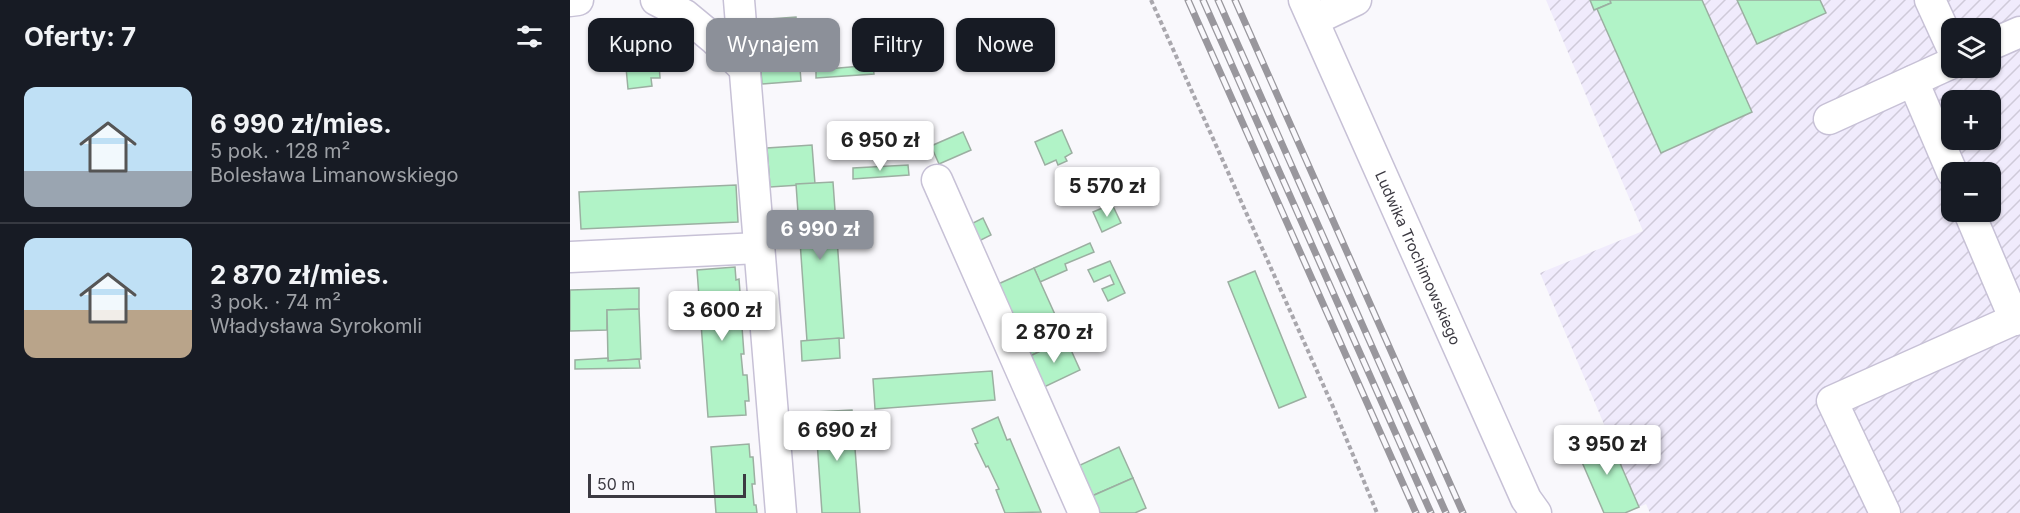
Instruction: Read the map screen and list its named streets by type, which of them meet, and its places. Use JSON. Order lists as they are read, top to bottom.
{
  "streets": {
    "street": ["Ludwika Trochimowskiego"]
  },
  "scale_bar": "50 m",
  "page": {
    "heading": "Oferty: 7",
    "map_buttons": ["+", "−"],
    "chip": [
      "Kupno",
      "Wynajem",
      "Filtry",
      "Nowe"
    ],
    "list": [
      {
        "name": "6 990 zł/mies.",
        "note": "5 pok. · 128 m² · Bolesława Limanowskiego"
      },
      {
        "name": "2 870 zł/mies.",
        "note": "3 pok. · 74 m² · Władysława Syrokomli"
      }
    ],
    "price": [
      "6 950 zł",
      "5 570 zł",
      "6 990 zł",
      "3 600 zł",
      "2 870 zł",
      "6 690 zł",
      "3 950 zł"
    ],
    "scale": "50 m"
  }
}
